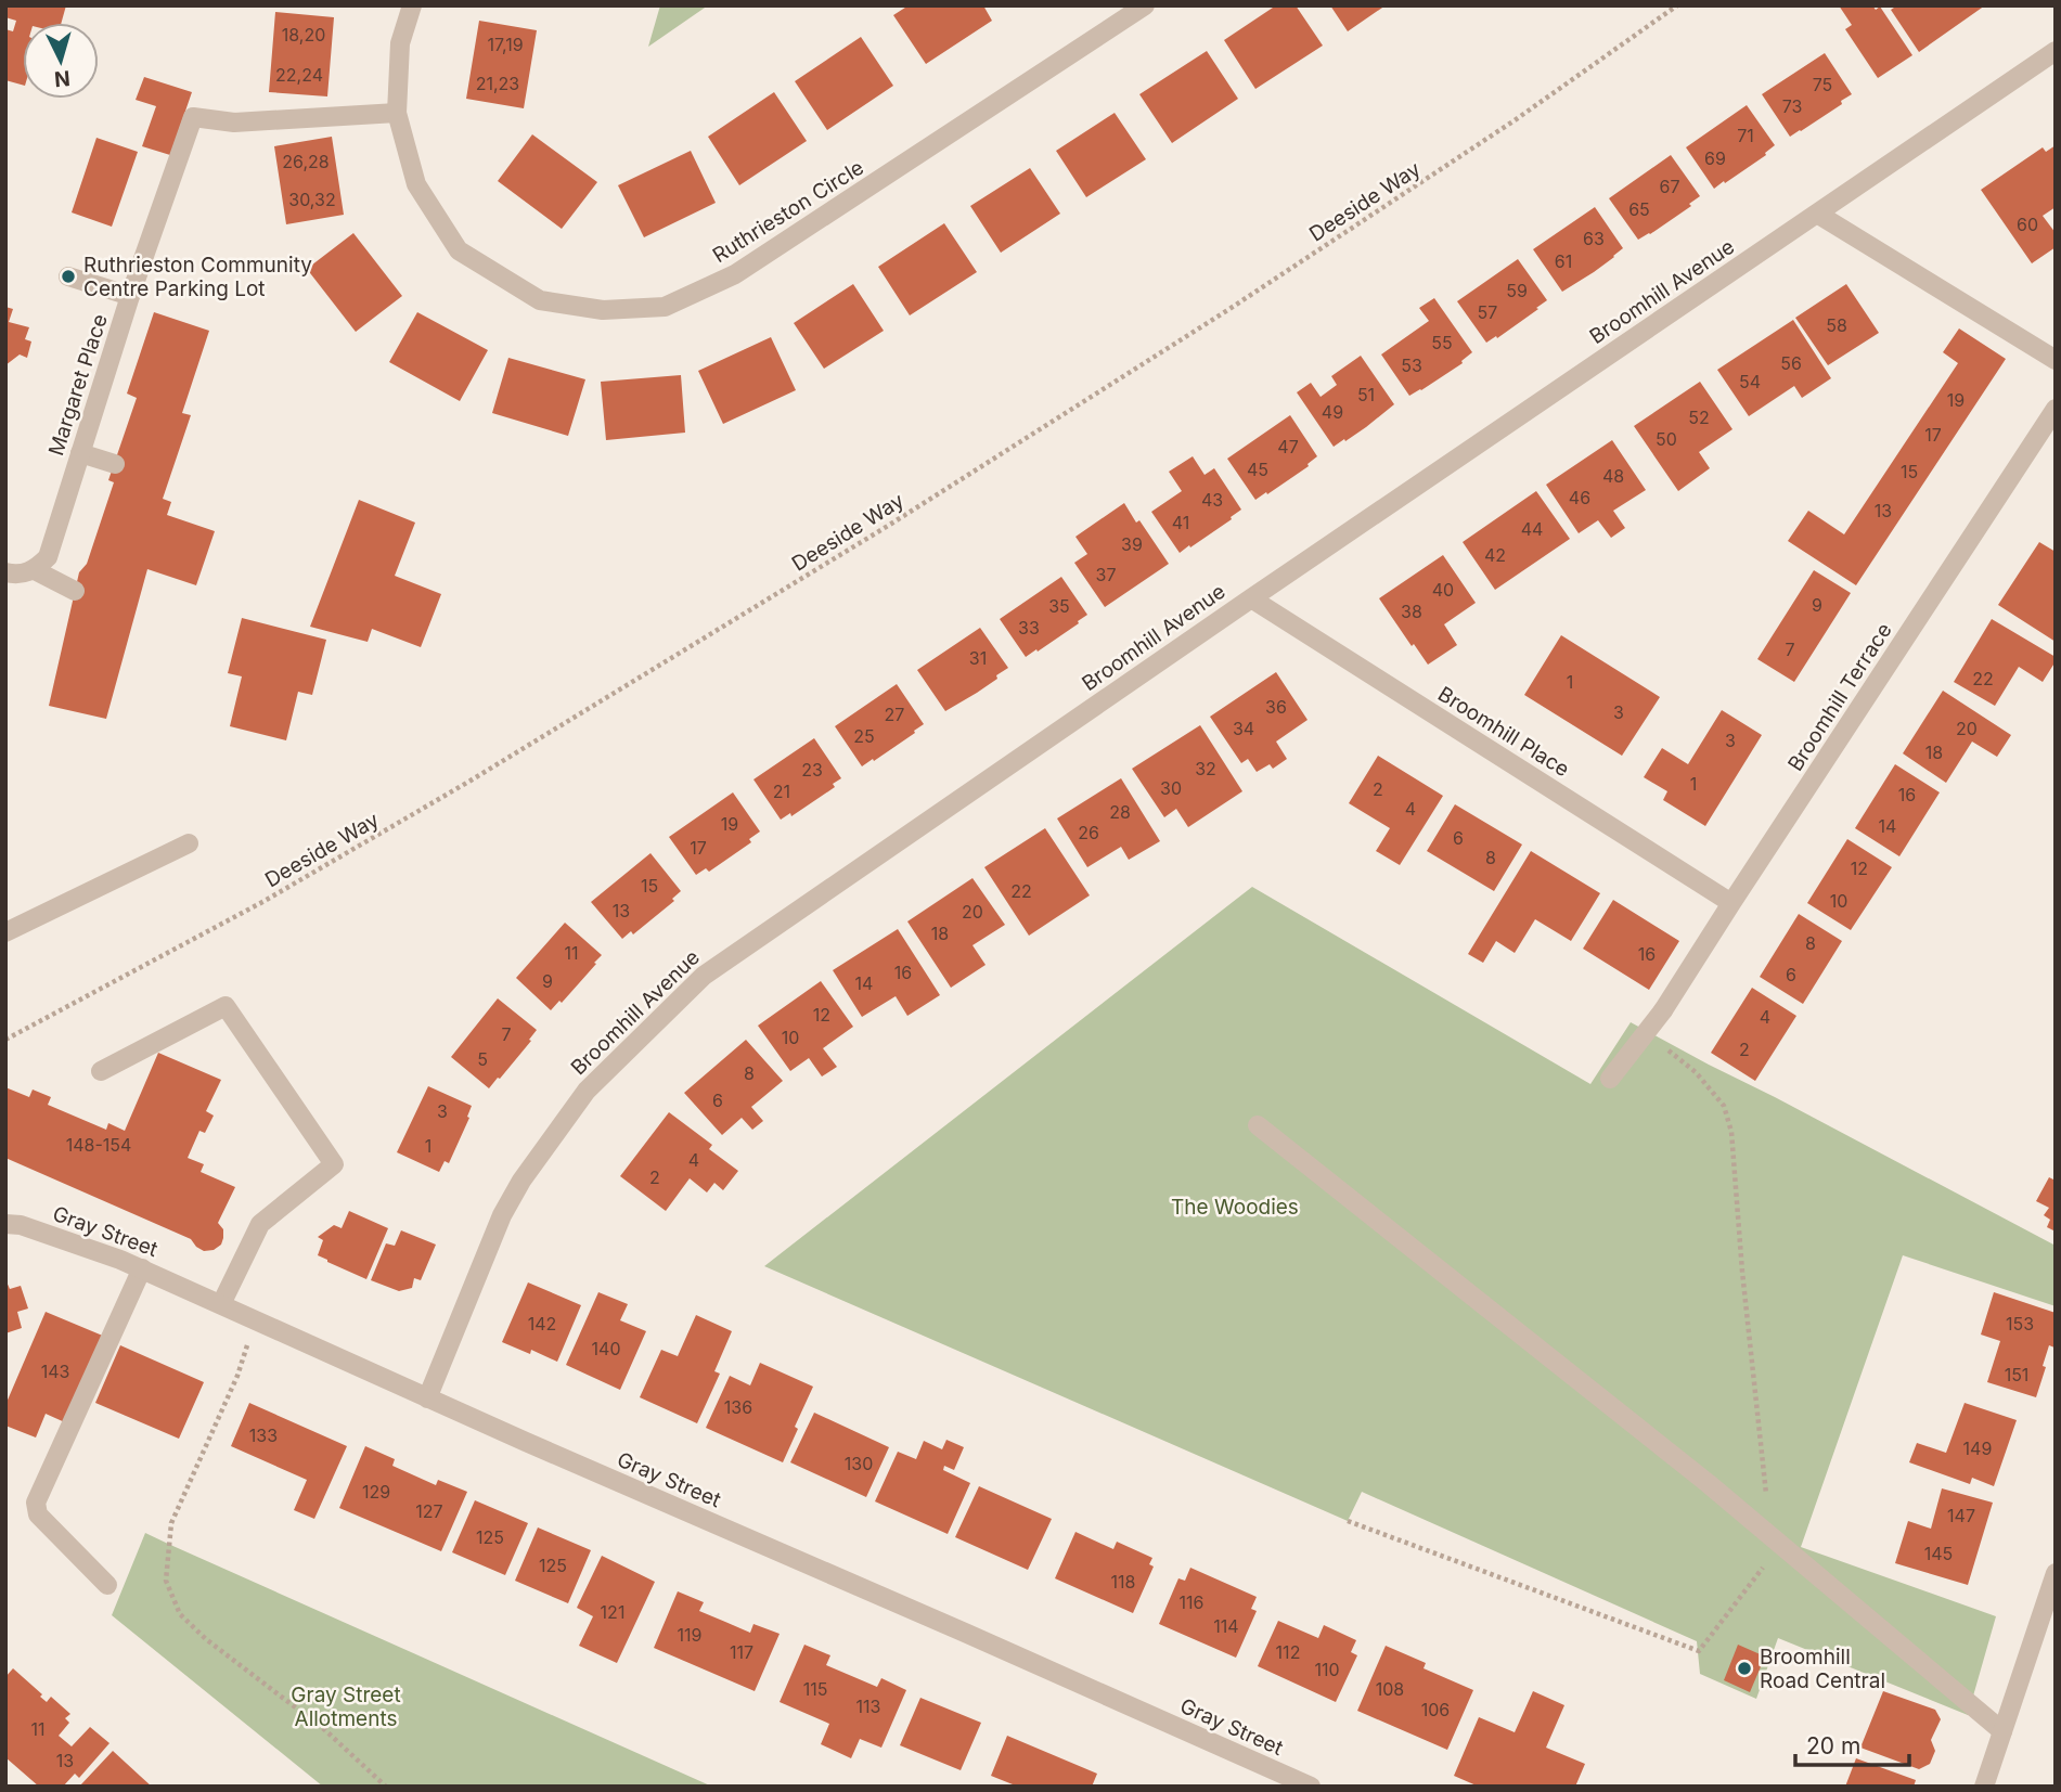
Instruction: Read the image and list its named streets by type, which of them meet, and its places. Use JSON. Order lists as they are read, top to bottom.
{
  "streets": {
    "street": [
      "Ruthrieston Circle",
      "Broomhill Avenue",
      "Margaret Place",
      "Broomhill Terrace",
      "Broomhill Place",
      "Gray Street"
    ],
    "path": ["Deeside Way"]
  },
  "crossings": [
    ["Ruthrieston Circle", "Margaret Place"],
    ["Broomhill Avenue", "Broomhill Place"],
    ["Broomhill Avenue", "Gray Street"],
    ["Broomhill Terrace", "Broomhill Place"]
  ],
  "parks": ["The Woodies", "Gray Street Allotments"],
  "places": ["Ruthrieston Community Centre Parking Lot", "Broomhill Road Central"],
  "house_numbers": [
    "18,20",
    "17,19",
    "22,24",
    "21,23",
    "75",
    "73",
    "71",
    "69",
    "26,28",
    "67",
    "30,32",
    "65",
    "60",
    "63",
    "61",
    "59",
    "57",
    "58",
    "55",
    "56",
    "53",
    "54",
    "51",
    "19",
    "49",
    "52",
    "17",
    "50",
    "47",
    "45",
    "15",
    "48",
    "46",
    "43",
    "13",
    "41",
    "44",
    "39",
    "42",
    "37",
    "40",
    "9",
    "35",
    "38",
    "33",
    "7",
    "31",
    "22",
    "1",
    "36",
    "3",
    "27",
    "34",
    "20",
    "25",
    "3",
    "18",
    "32",
    "23",
    "1",
    "30",
    "2",
    "21",
    "16",
    "4",
    "28",
    "19",
    "14",
    "26",
    "6",
    "17",
    "8",
    "12",
    "15",
    "22",
    "10",
    "13",
    "20",
    "18",
    "8",
    "11",
    "16",
    "16",
    "6",
    "9",
    "14",
    "12",
    "4",
    "7",
    "10",
    "2",
    "5",
    "8",
    "6",
    "3",
    "148-154",
    "1",
    "4",
    "2",
    "142",
    "153",
    "140",
    "143",
    "151",
    "136",
    "133",
    "149",
    "130",
    "129",
    "127",
    "147",
    "125",
    "145",
    "125",
    "118",
    "116",
    "121",
    "114",
    "119",
    "117",
    "112",
    "110",
    "115",
    "108",
    "113",
    "106",
    "11",
    "13"
  ],
  "scale_bar": "20 m",
  "north": "bottom"
}
